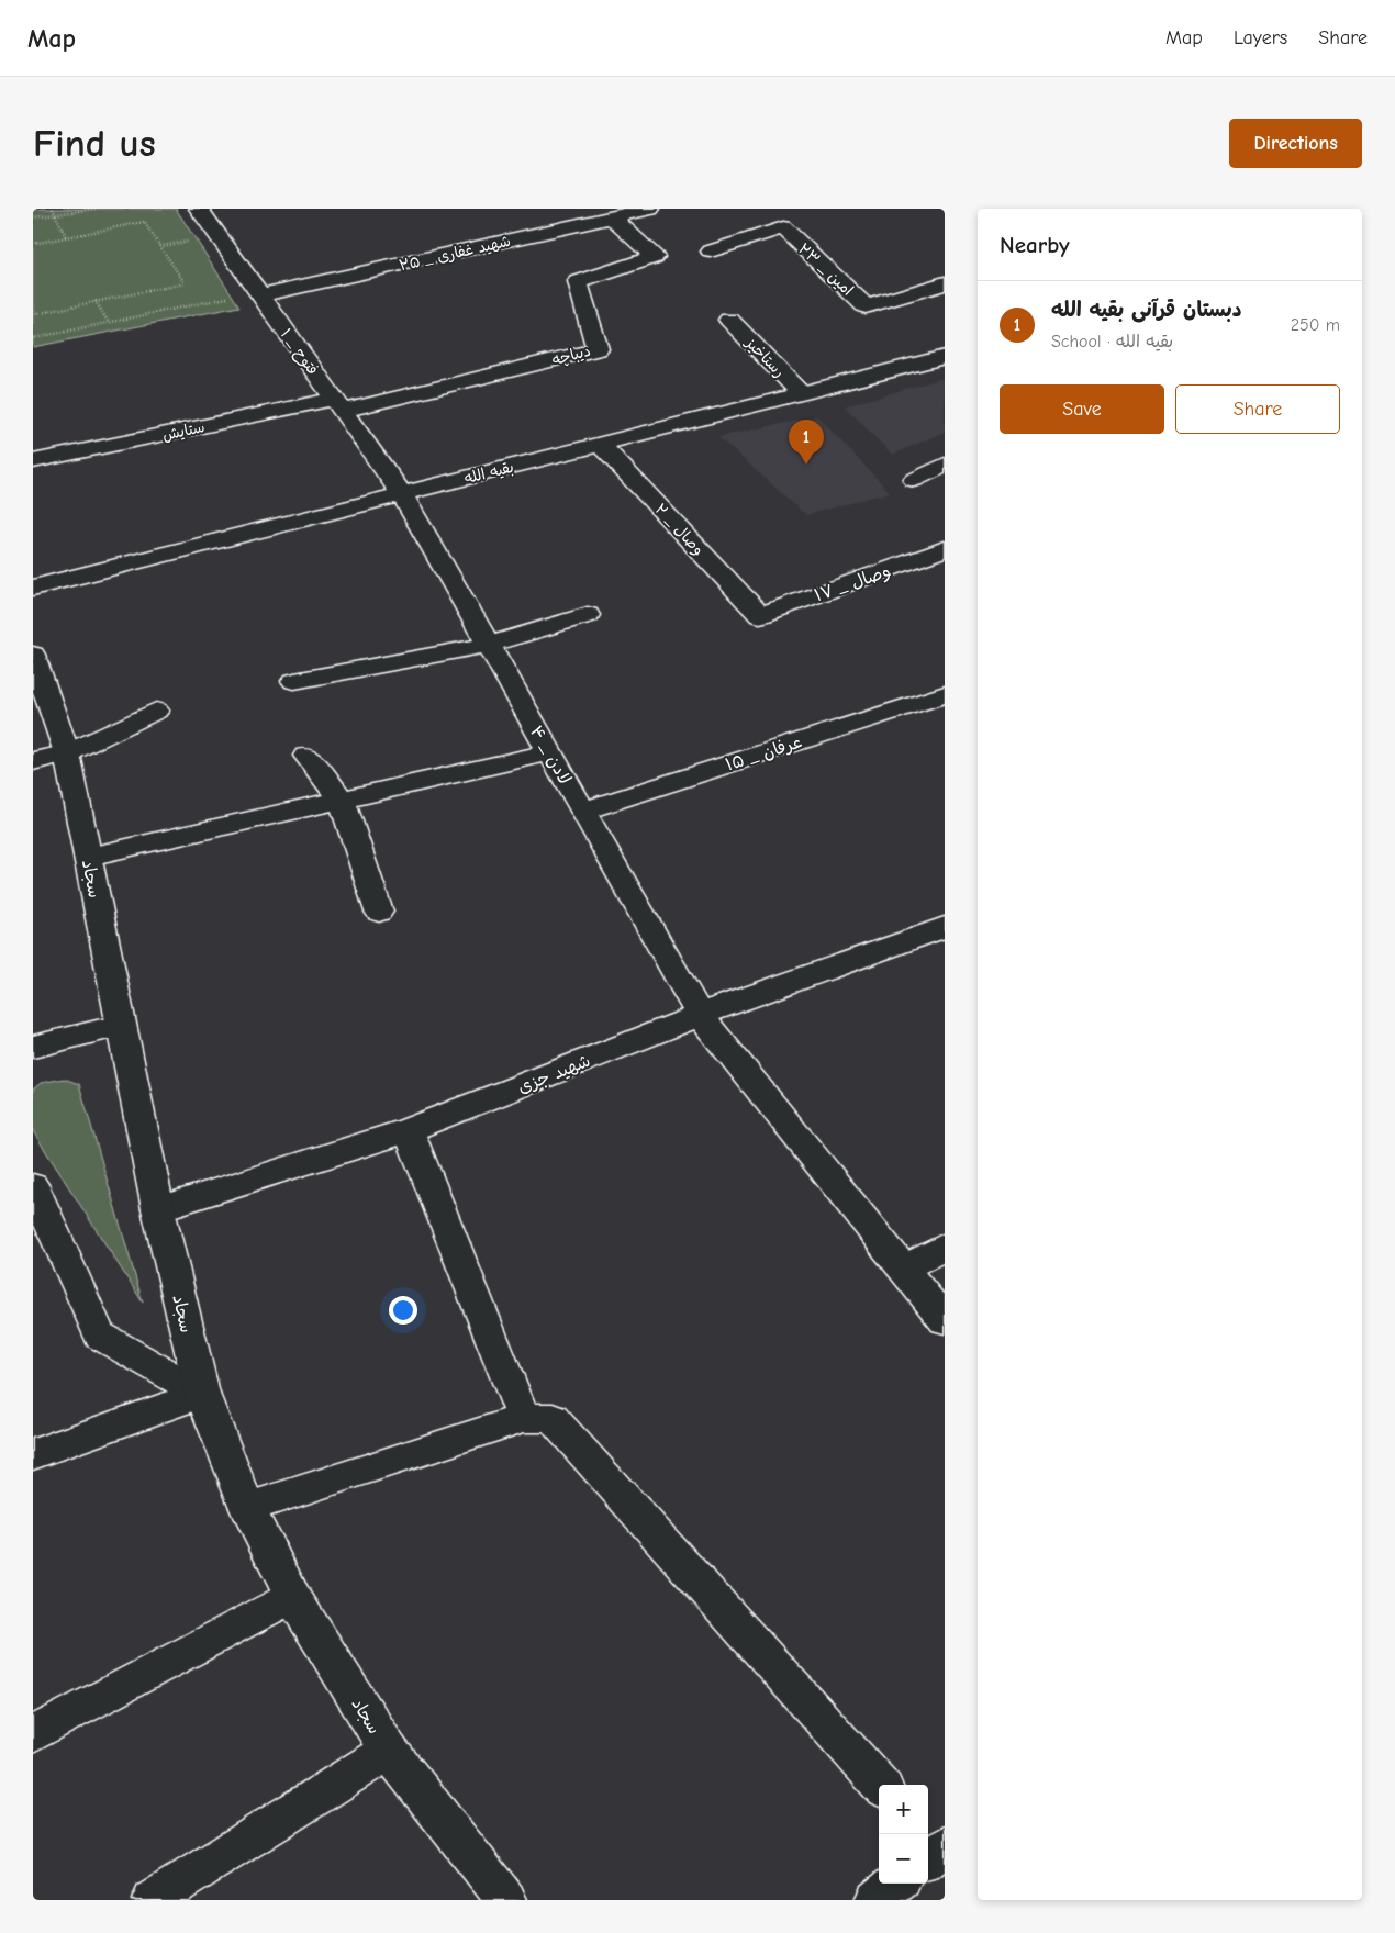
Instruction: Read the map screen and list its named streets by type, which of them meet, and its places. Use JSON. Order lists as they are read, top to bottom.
{
  "streets": {
    "street": [
      "شهید غفاری _ ۲۵",
      "امین _ ۲۳",
      "فتوح _ ۱",
      "دیباچه",
      "رستاخیز",
      "ستایش",
      "بقیه الله",
      "وصال _ ۲",
      "وصال _ ۱۷",
      "عرفان _ ۱۵",
      "لادن _ ۴",
      "سجاد",
      "شهید جزی"
    ]
  },
  "crossings": [
    ["شهید غفاری _ ۲۵", "فتوح _ ۱"],
    ["شهید غفاری _ ۲۵", "دیباچه"],
    ["فتوح _ ۱", "دیباچه"],
    ["فتوح _ ۱", "ستایش"],
    ["فتوح _ ۱", "بقیه الله"],
    ["فتوح _ ۱", "لادن _ ۴"],
    ["دیباچه", "ستایش"],
    ["رستاخیز", "بقیه الله"],
    ["بقیه الله", "وصال _ ۲"],
    ["بقیه الله", "لادن _ ۴"],
    ["وصال _ ۲", "وصال _ ۱۷"],
    ["عرفان _ ۱۵", "لادن _ ۴"],
    ["لادن _ ۴", "شهید جزی"],
    ["سجاد", "شهید جزی"]
  ],
  "page": {
    "header": "Map",
    "nav": ["Map", "Layers", "Share"],
    "buttons": [
      "Directions",
      ["Save", "Share"]
    ],
    "title": "Find us",
    "heading": "Nearby",
    "list": [
      {
        "mark": "1",
        "name": "دبستان قرآنی بقیه الله",
        "note": "School · بقیه الله",
        "value": "250 m"
      }
    ],
    "pins": "1",
    "map_buttons": ["+", "−"]
  }
}
